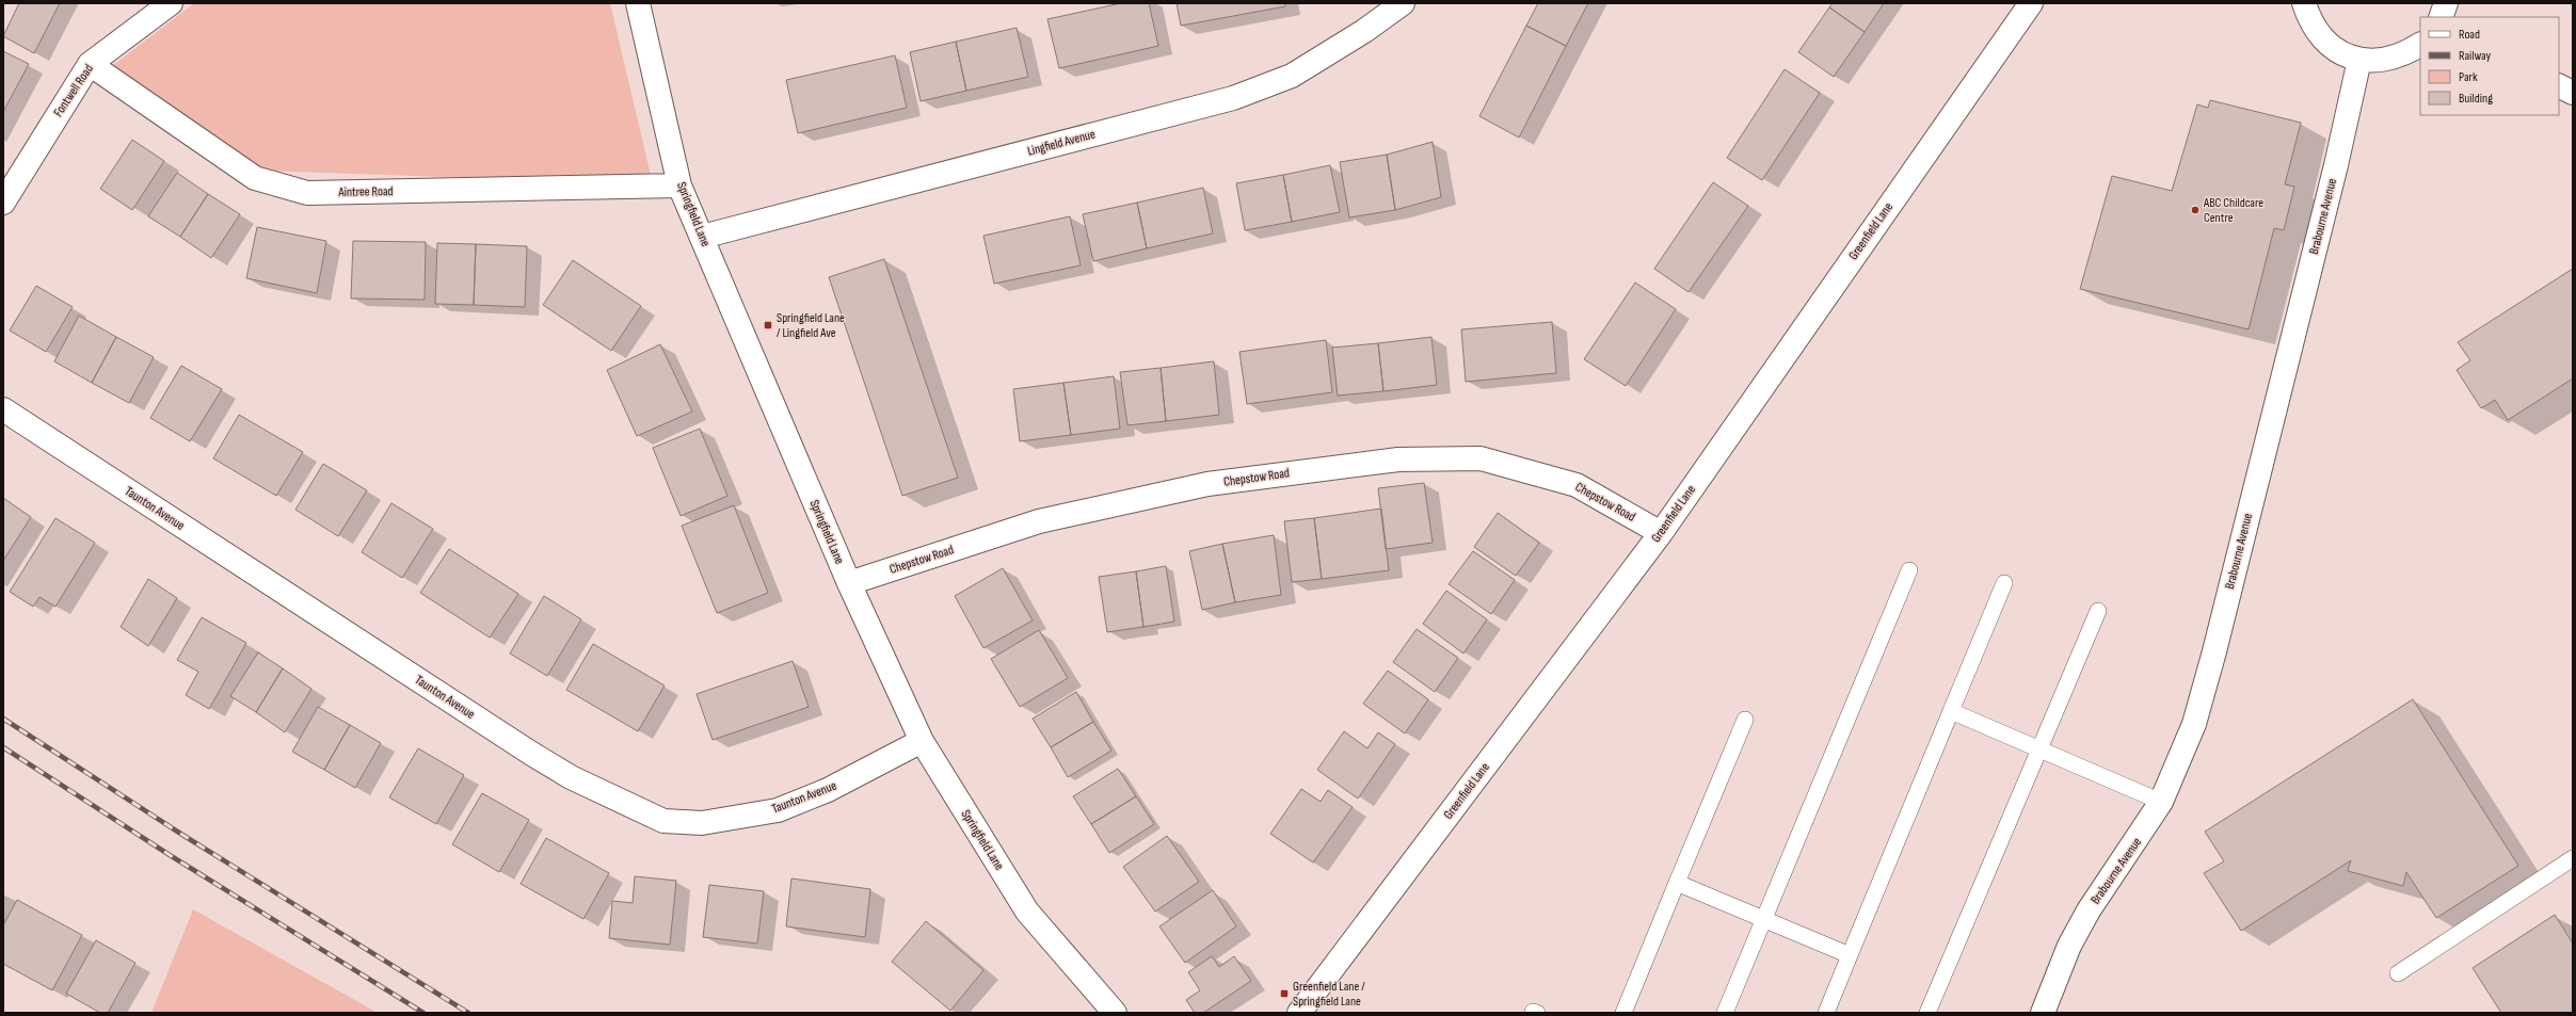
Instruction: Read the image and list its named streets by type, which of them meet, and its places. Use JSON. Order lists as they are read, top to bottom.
{
  "streets": {
    "street": [
      "Fontwell Road",
      "Lingfield Avenue",
      "Aintree Road",
      "Springfield Lane",
      "Brabourne Avenue",
      "Greenfield Lane",
      "Chepstow Road",
      "Taunton Avenue"
    ]
  },
  "crossings": [
    ["Fontwell Road", "Aintree Road"],
    ["Lingfield Avenue", "Springfield Lane"],
    ["Aintree Road", "Springfield Lane"],
    ["Springfield Lane", "Chepstow Road"],
    ["Springfield Lane", "Taunton Avenue"],
    ["Greenfield Lane", "Chepstow Road"]
  ],
  "places": {
    "other": ["ABC Childcare Centre"],
    "transit": ["Springfield Lane / Lingfield Ave", "Greenfield Lane / Springfield Lane"]
  },
  "legend": [
    "Road",
    "Railway",
    "Park",
    "Building"
  ]
}
